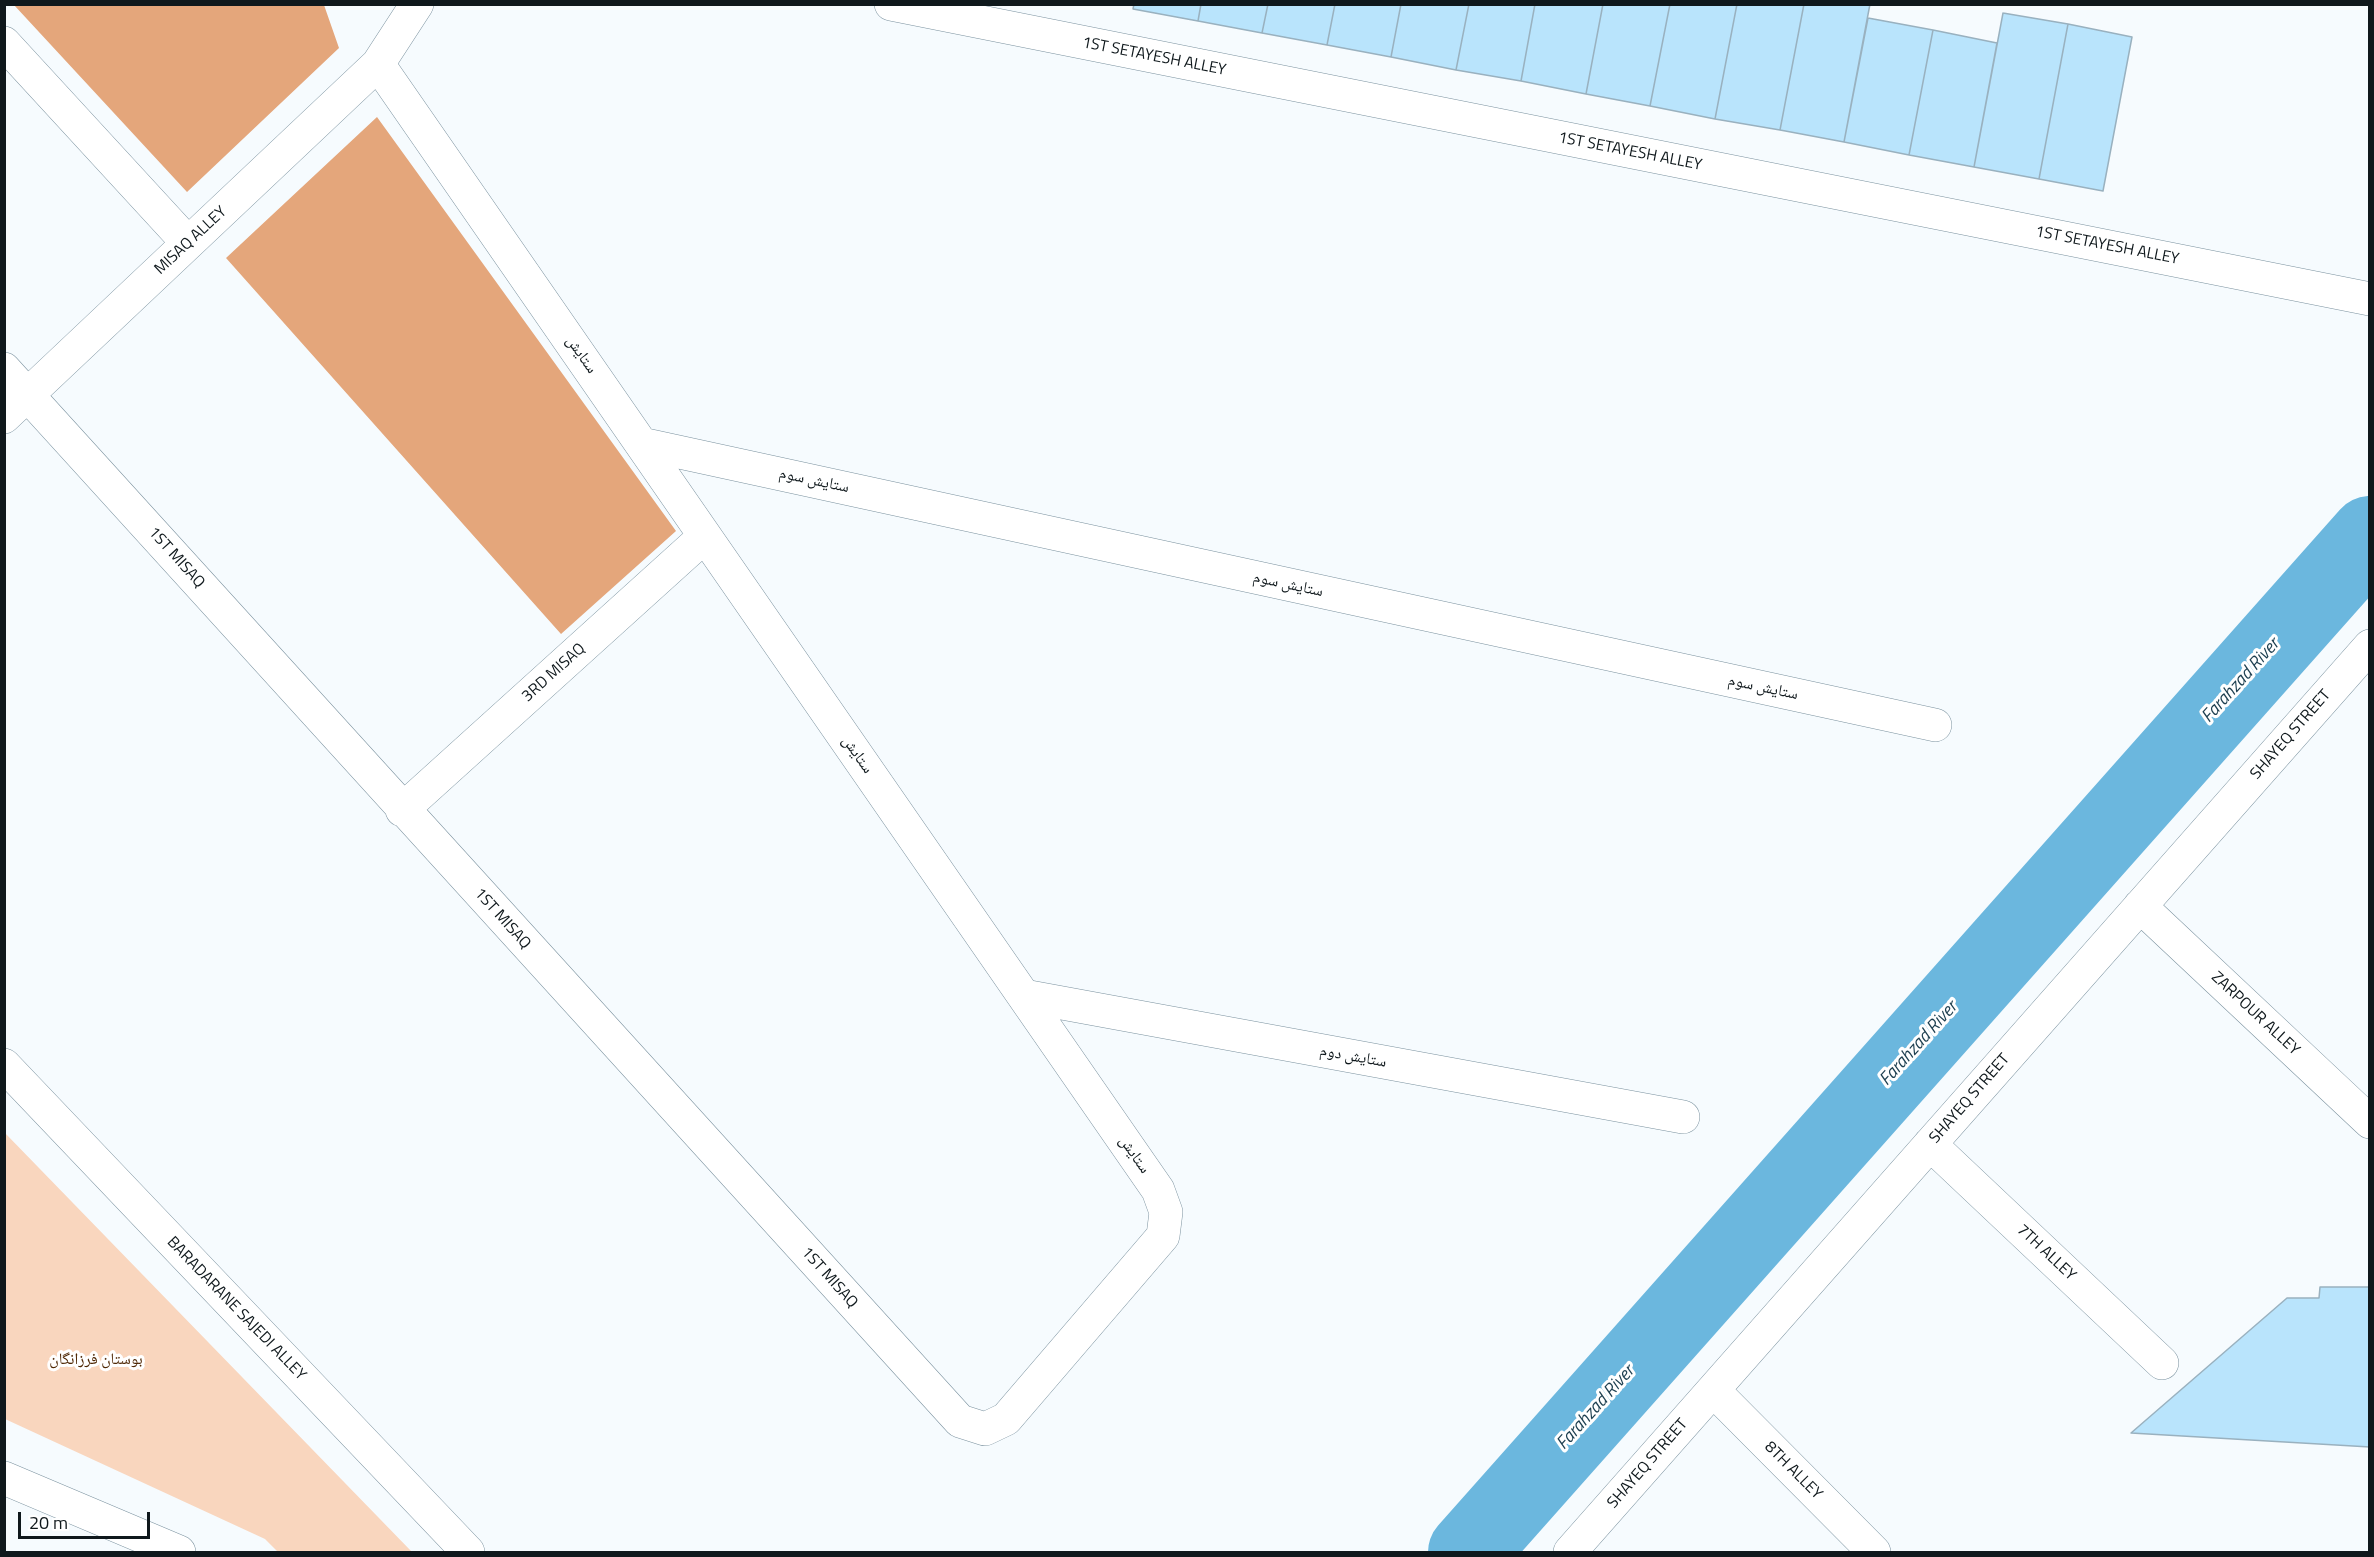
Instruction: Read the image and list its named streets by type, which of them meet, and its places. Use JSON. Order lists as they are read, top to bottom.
{
  "streets": {
    "street": [
      "1ST SETAYESH ALLEY",
      "MISAQ ALLEY",
      "ستایش",
      "ستایش سوم",
      "1ST MISAQ",
      "3RD MISAQ",
      "SHAYEQ STREET",
      "ZARPOUR ALLEY",
      "ستایش دوم",
      "7TH ALLEY",
      "BARADARANE SAJEDI ALLEY",
      "8TH ALLEY"
    ]
  },
  "crossings": [
    ["MISAQ ALLEY", "ستایش"],
    ["MISAQ ALLEY", "1ST MISAQ"],
    ["ستایش", "ستایش سوم"],
    ["ستایش", "1ST MISAQ"],
    ["ستایش", "3RD MISAQ"],
    ["ستایش", "ستایش دوم"],
    ["1ST MISAQ", "3RD MISAQ"],
    ["SHAYEQ STREET", "ZARPOUR ALLEY"],
    ["SHAYEQ STREET", "7TH ALLEY"],
    ["SHAYEQ STREET", "8TH ALLEY"]
  ],
  "water": ["Farahzad River"],
  "parks": ["بوستان فرزانگان"],
  "scale_bar": "20 m"
}
